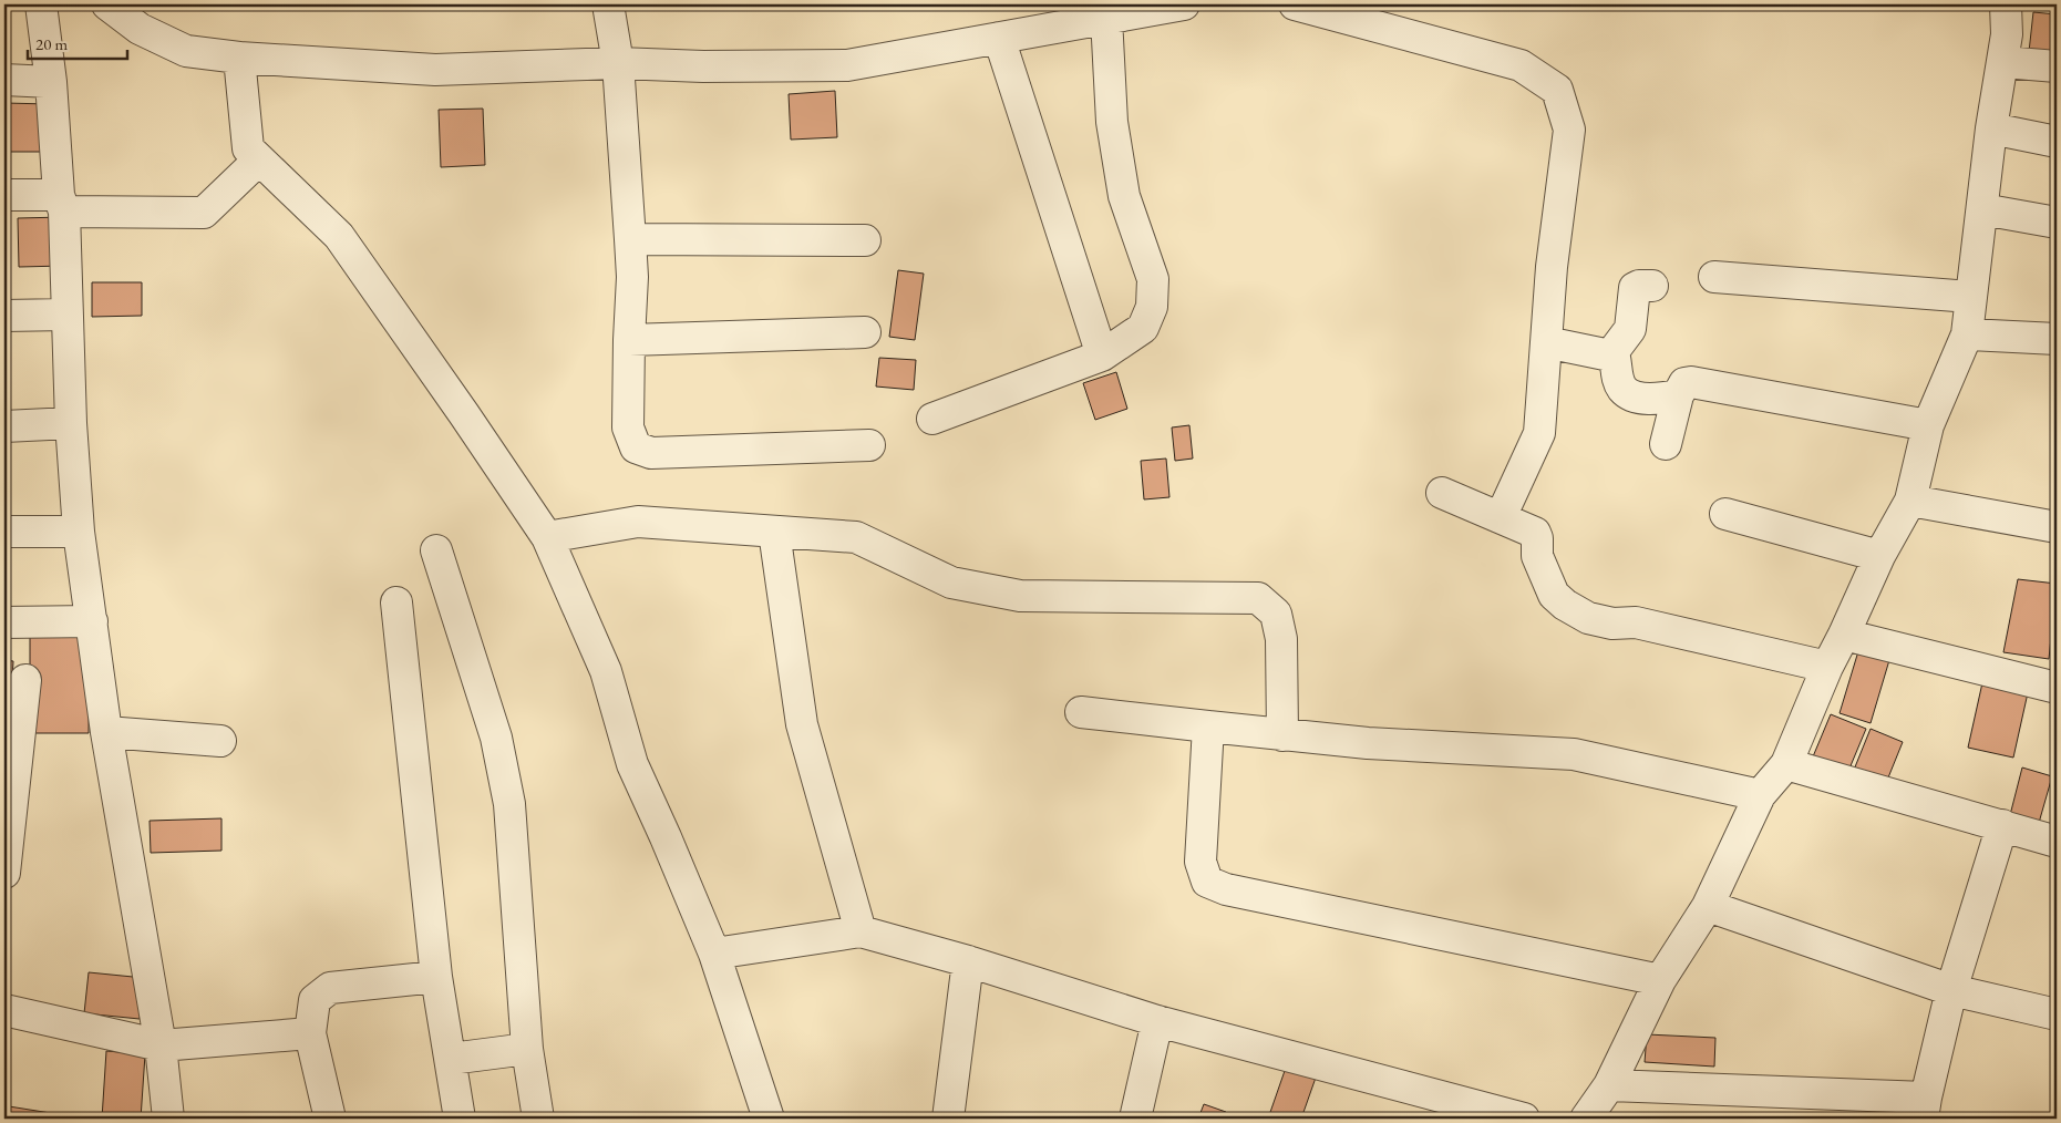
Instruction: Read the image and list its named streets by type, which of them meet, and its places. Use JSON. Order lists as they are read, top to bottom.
{
  "scale_bar": "20 m"
}
